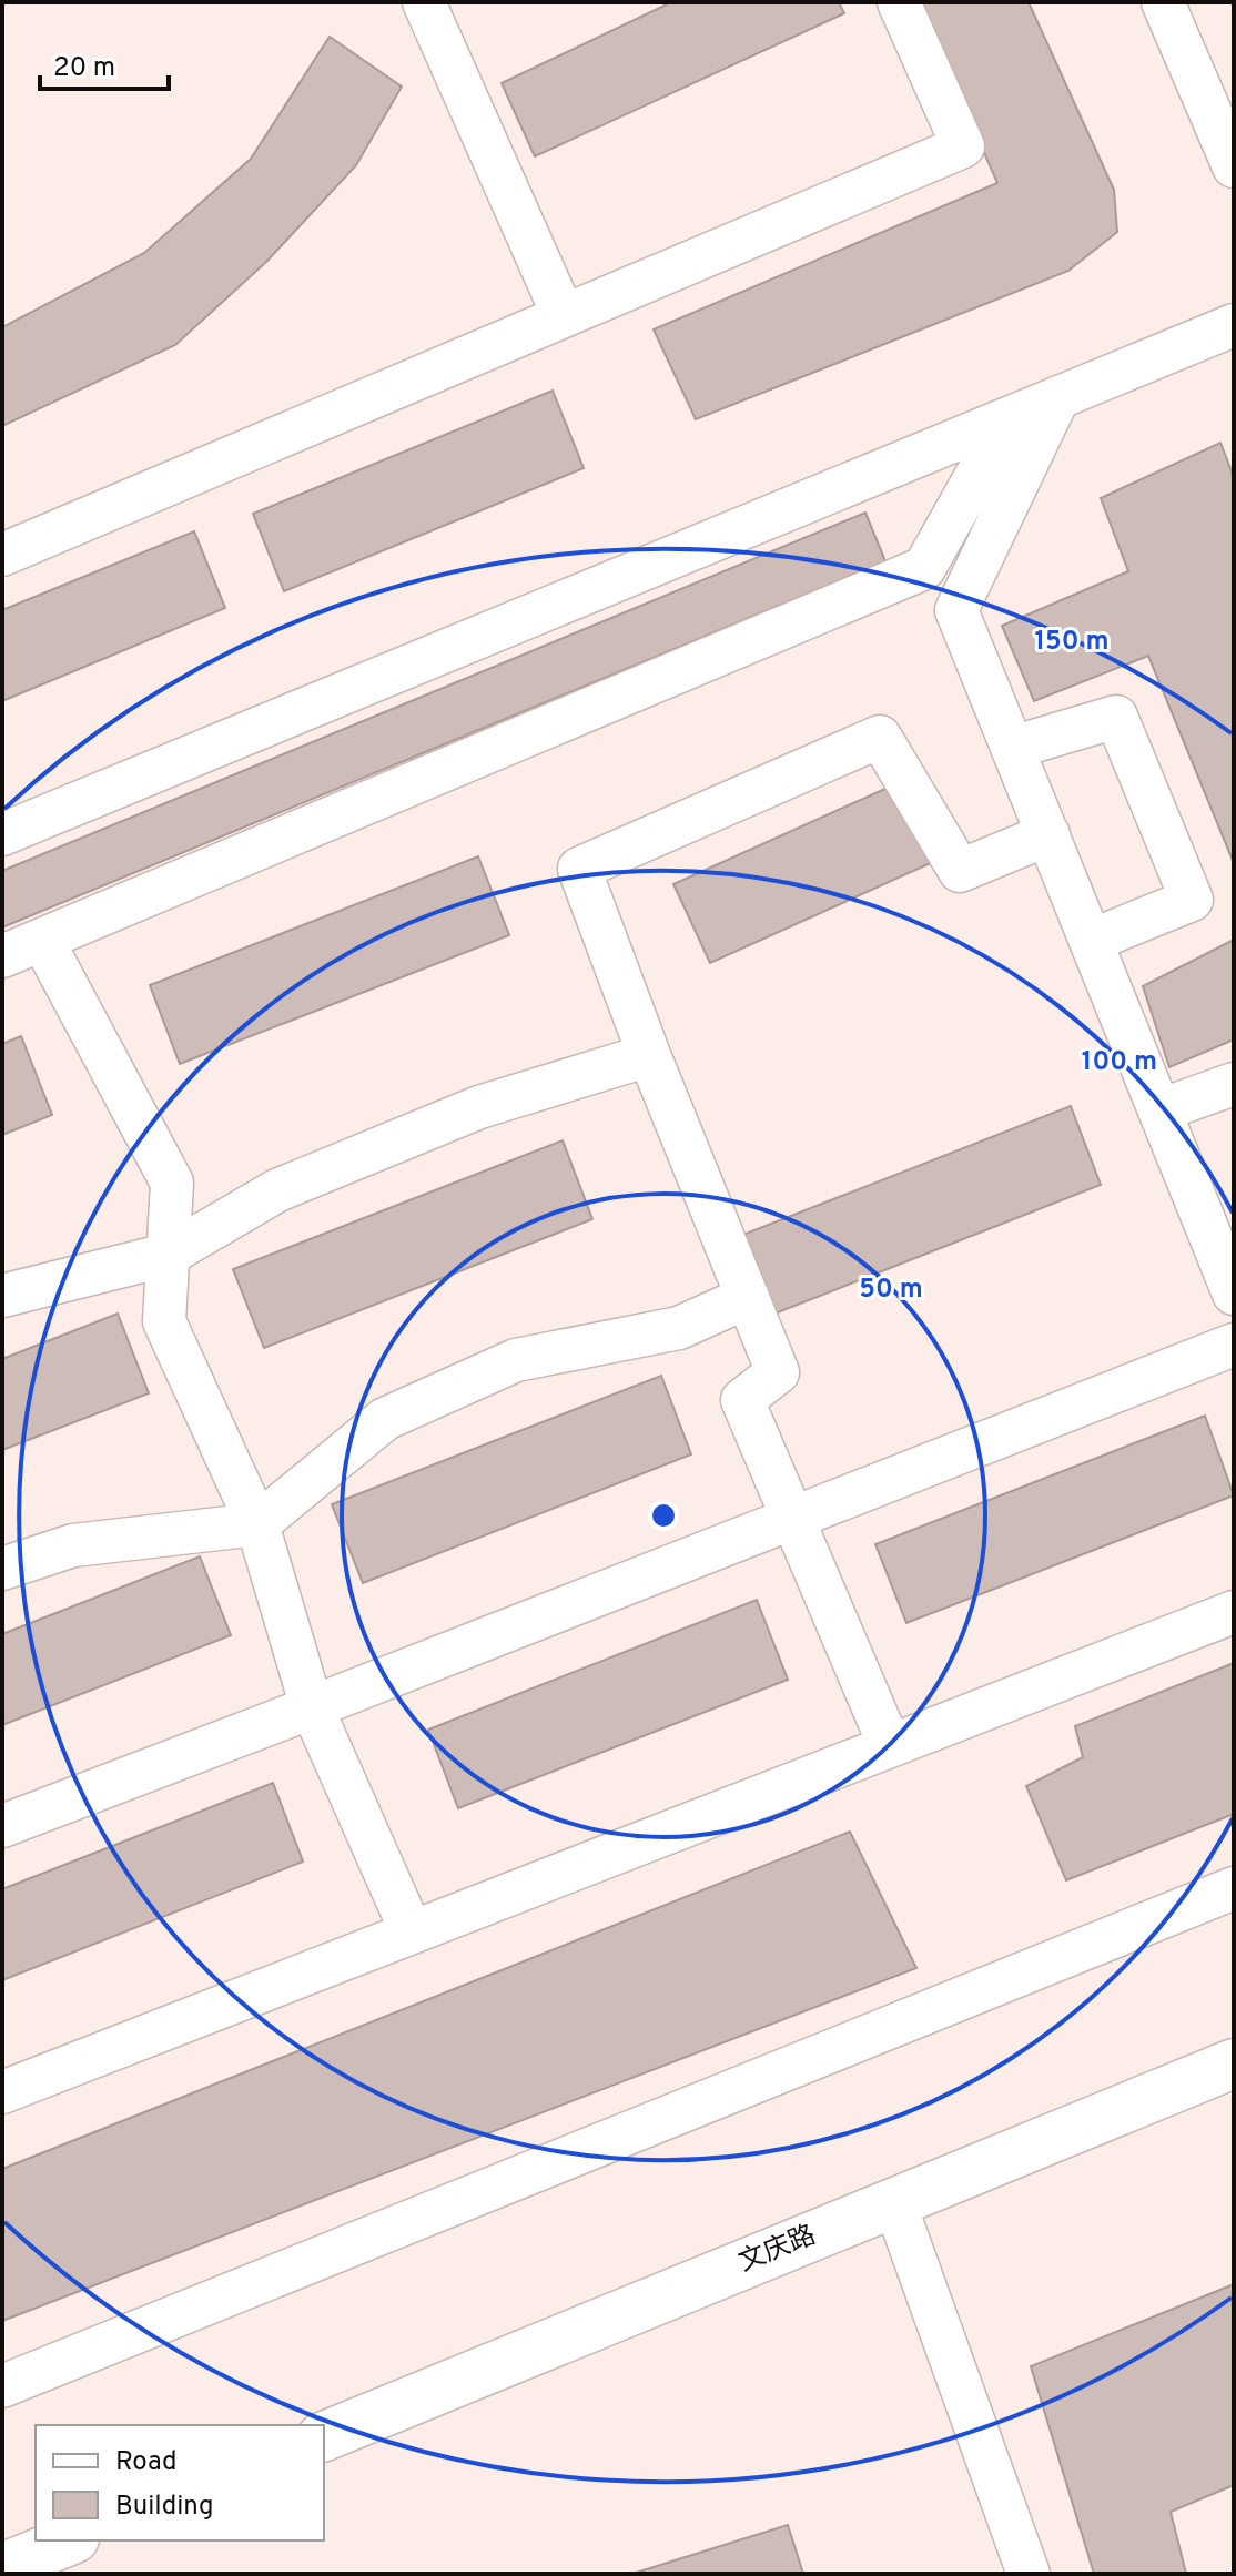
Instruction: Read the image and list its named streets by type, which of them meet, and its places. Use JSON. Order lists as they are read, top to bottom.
{
  "streets": {
    "street": ["文庆路"]
  },
  "legend": ["Road", "Building"],
  "scale_bar": "20 m",
  "rings": ["150 m", "100 m", "50 m"]
}
